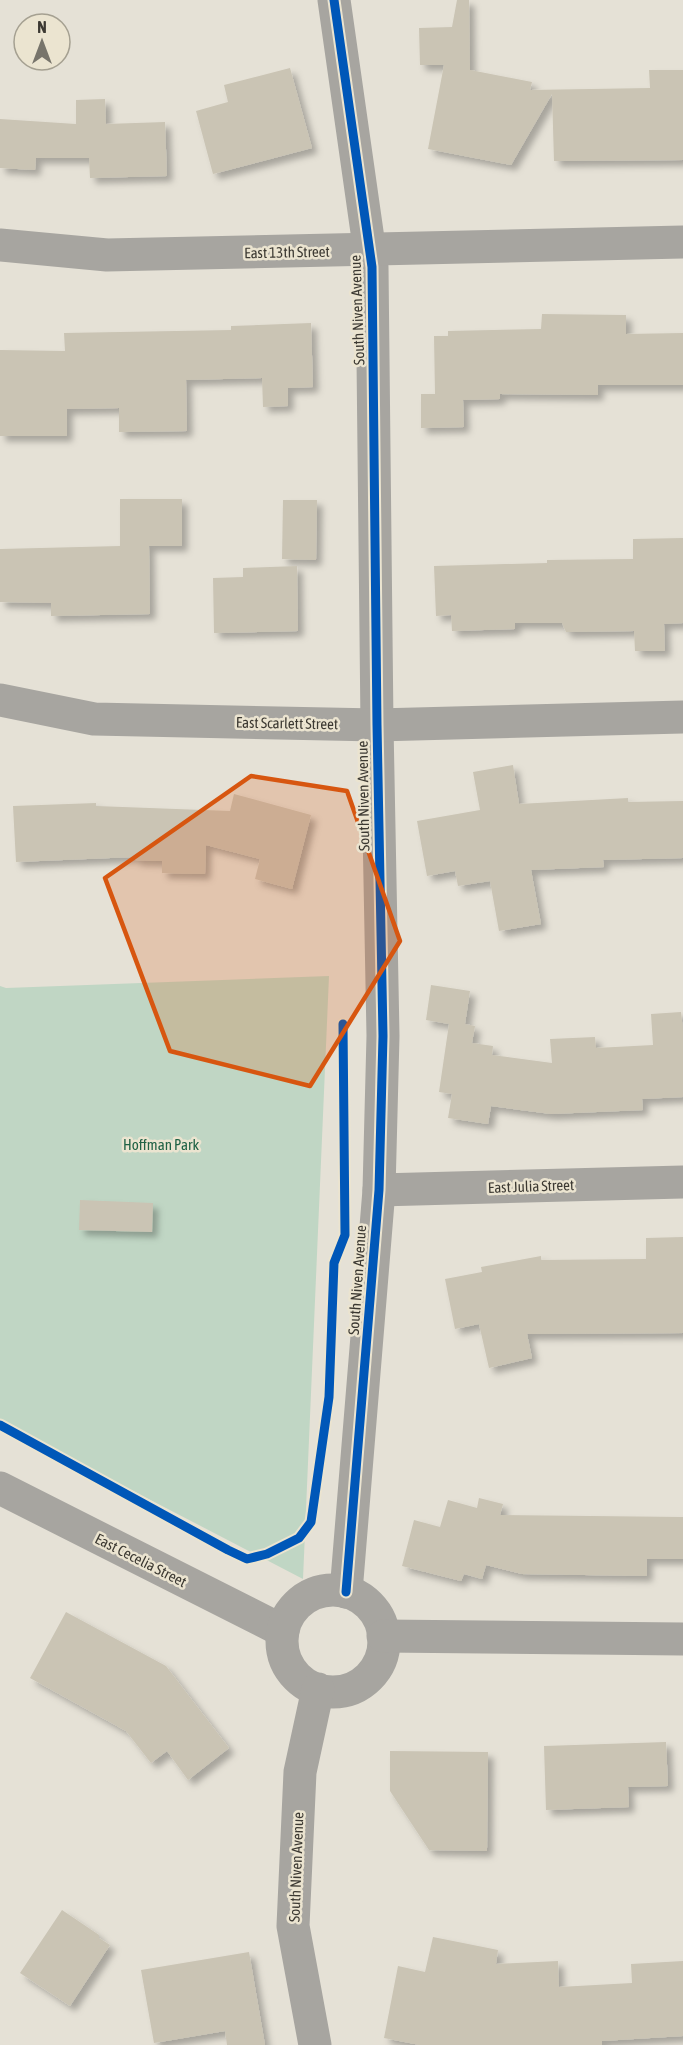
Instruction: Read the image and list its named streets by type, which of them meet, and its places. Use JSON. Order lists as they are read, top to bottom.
{
  "streets": {
    "street": [
      "East 13th Street",
      "South Niven Avenue",
      "East Scarlett Street",
      "East Julia Street",
      "East Cecelia Street"
    ]
  },
  "crossings": [
    ["East 13th Street", "South Niven Avenue"],
    ["South Niven Avenue", "East Scarlett Street"],
    ["South Niven Avenue", "East Julia Street"],
    ["South Niven Avenue", "East Cecelia Street"]
  ],
  "parks": ["Hoffman Park"],
  "north": "top"
}
